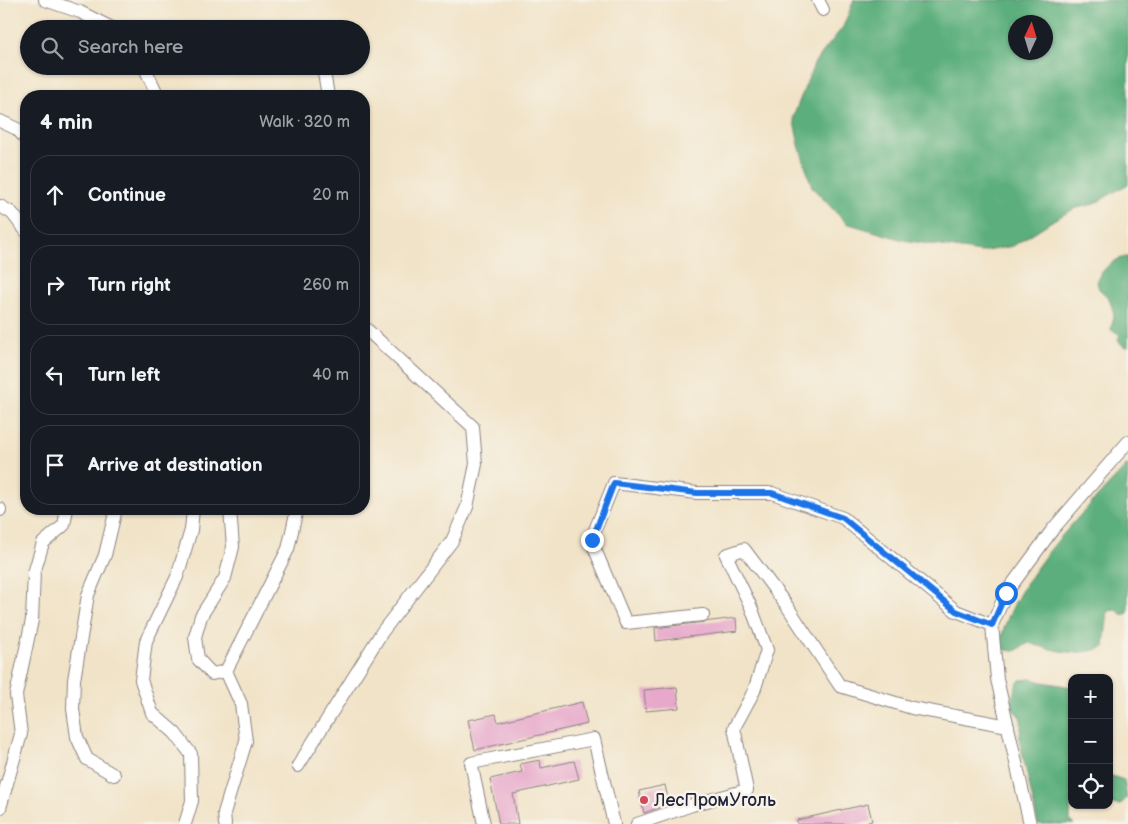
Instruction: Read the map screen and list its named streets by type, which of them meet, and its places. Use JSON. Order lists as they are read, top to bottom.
{
  "places": ["ЛесПромУголь"],
  "north": "top",
  "page": {
    "search": "Search here",
    "heading": ["4 min", "Walk · 320 m"],
    "list": [
      ["Continue", "20 m"],
      ["Turn right", "260 m"],
      ["Turn left", "40 m"],
      "Arrive at destination"
    ],
    "map_buttons": ["+", "−"]
  }
}
